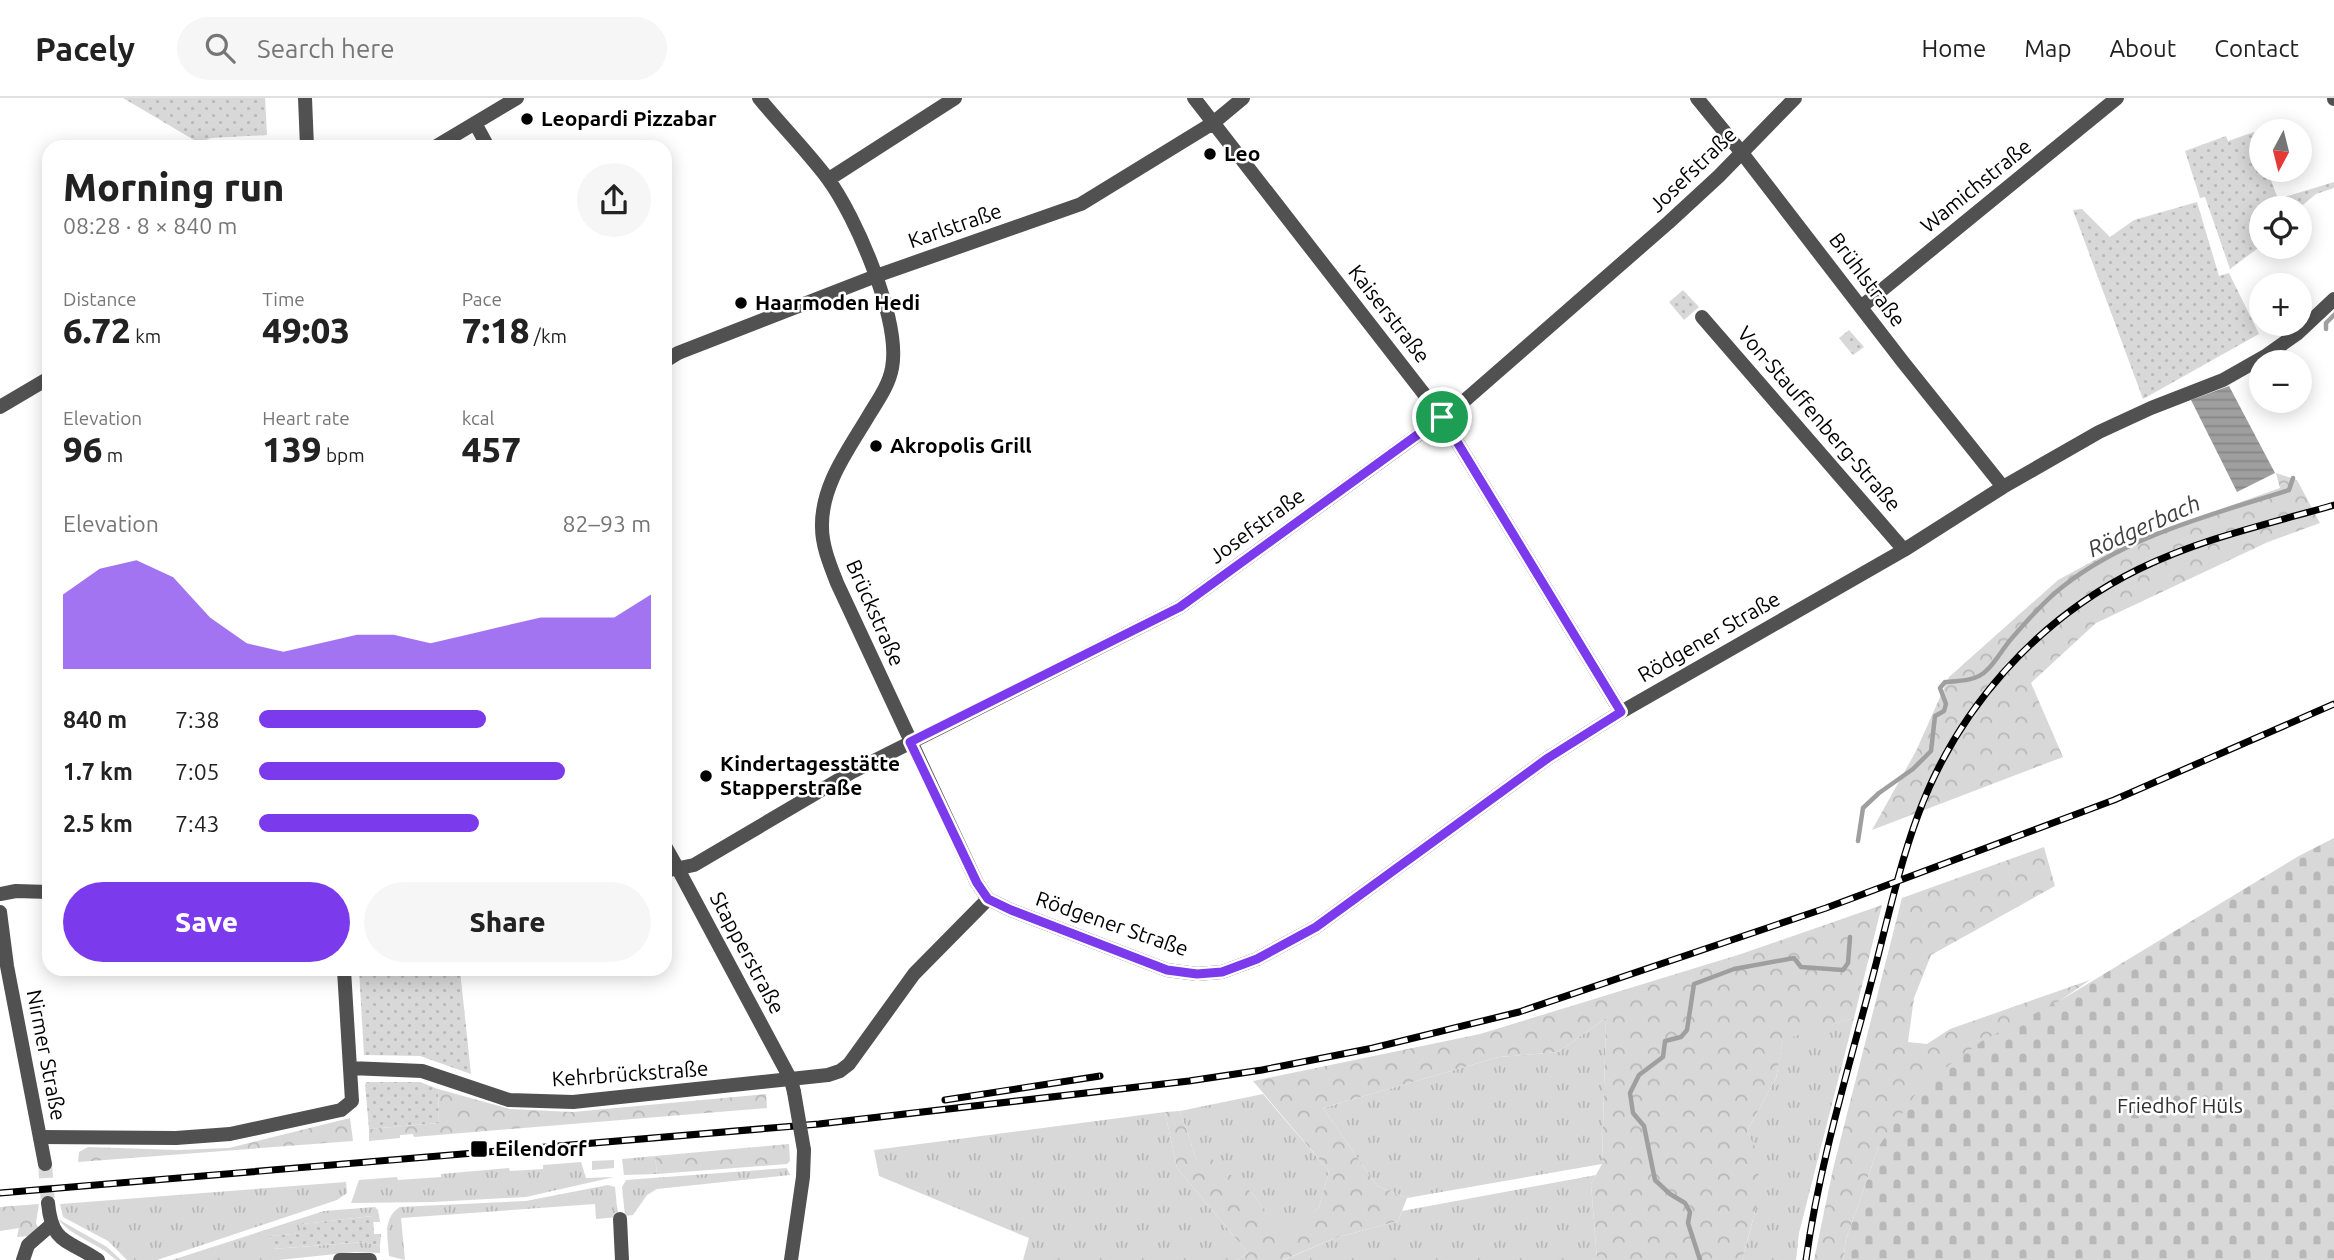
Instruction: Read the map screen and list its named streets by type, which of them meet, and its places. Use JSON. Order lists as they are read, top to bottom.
{
  "streets": {
    "street": [
      "Josefstraße",
      "Wamichstraße",
      "Karlstraße",
      "Brühlstraße",
      "Kaiserstraße",
      "Von-Stauffenberg-Straße",
      "Brückstraße",
      "Rödgener Straße",
      "Stapperstraße",
      "Nirmer Straße",
      "Kehrbrückstraße"
    ]
  },
  "crossings": [
    ["Josefstraße", "Brühlstraße"],
    ["Josefstraße", "Kaiserstraße"],
    ["Josefstraße", "Brückstraße"],
    ["Josefstraße", "Stapperstraße"],
    ["Wamichstraße", "Brühlstraße"],
    ["Karlstraße", "Kaiserstraße"],
    ["Karlstraße", "Brückstraße"],
    ["Brühlstraße", "Rödgener Straße"],
    ["Kaiserstraße", "Rödgener Straße"],
    ["Von-Stauffenberg-Straße", "Rödgener Straße"],
    ["Brückstraße", "Rödgener Straße"],
    ["Stapperstraße", "Kehrbrückstraße"]
  ],
  "water": ["Rödgerbach"],
  "parks": ["Friedhof Hüls"],
  "places": {
    "other": [
      "Leopardi Pizzabar",
      "Leo",
      "Haarmoden Hedi",
      "Akropolis Grill",
      "Kindertagesstätte Stapperstraße"
    ],
    "transit": ["Eilendorf"]
  },
  "north": "bottom",
  "page": {
    "header": "Pacely",
    "search": "Search here",
    "nav": [
      "Home",
      "Map",
      "About",
      "Contact"
    ],
    "map_buttons": ["+", "−"],
    "heading": ["Morning run", "08:28 · 8 × 840 m"],
    "stats": [
      ["Distance", "6.72 km"],
      ["Time", "49:03"],
      ["Pace", "7:18 /km"],
      ["Elevation", "96 m"],
      ["Heart rate", "139 bpm"],
      ["kcal", "457"]
    ],
    "chart": ["Elevation", "82–93 m"],
    "list": [
      {
        "name": "840 m",
        "note": "7:38"
      },
      {
        "name": "1.7 km",
        "note": "7:05"
      },
      {
        "name": "2.5 km",
        "note": "7:43"
      }
    ],
    "buttons": ["Save", "Share"]
  }
}
